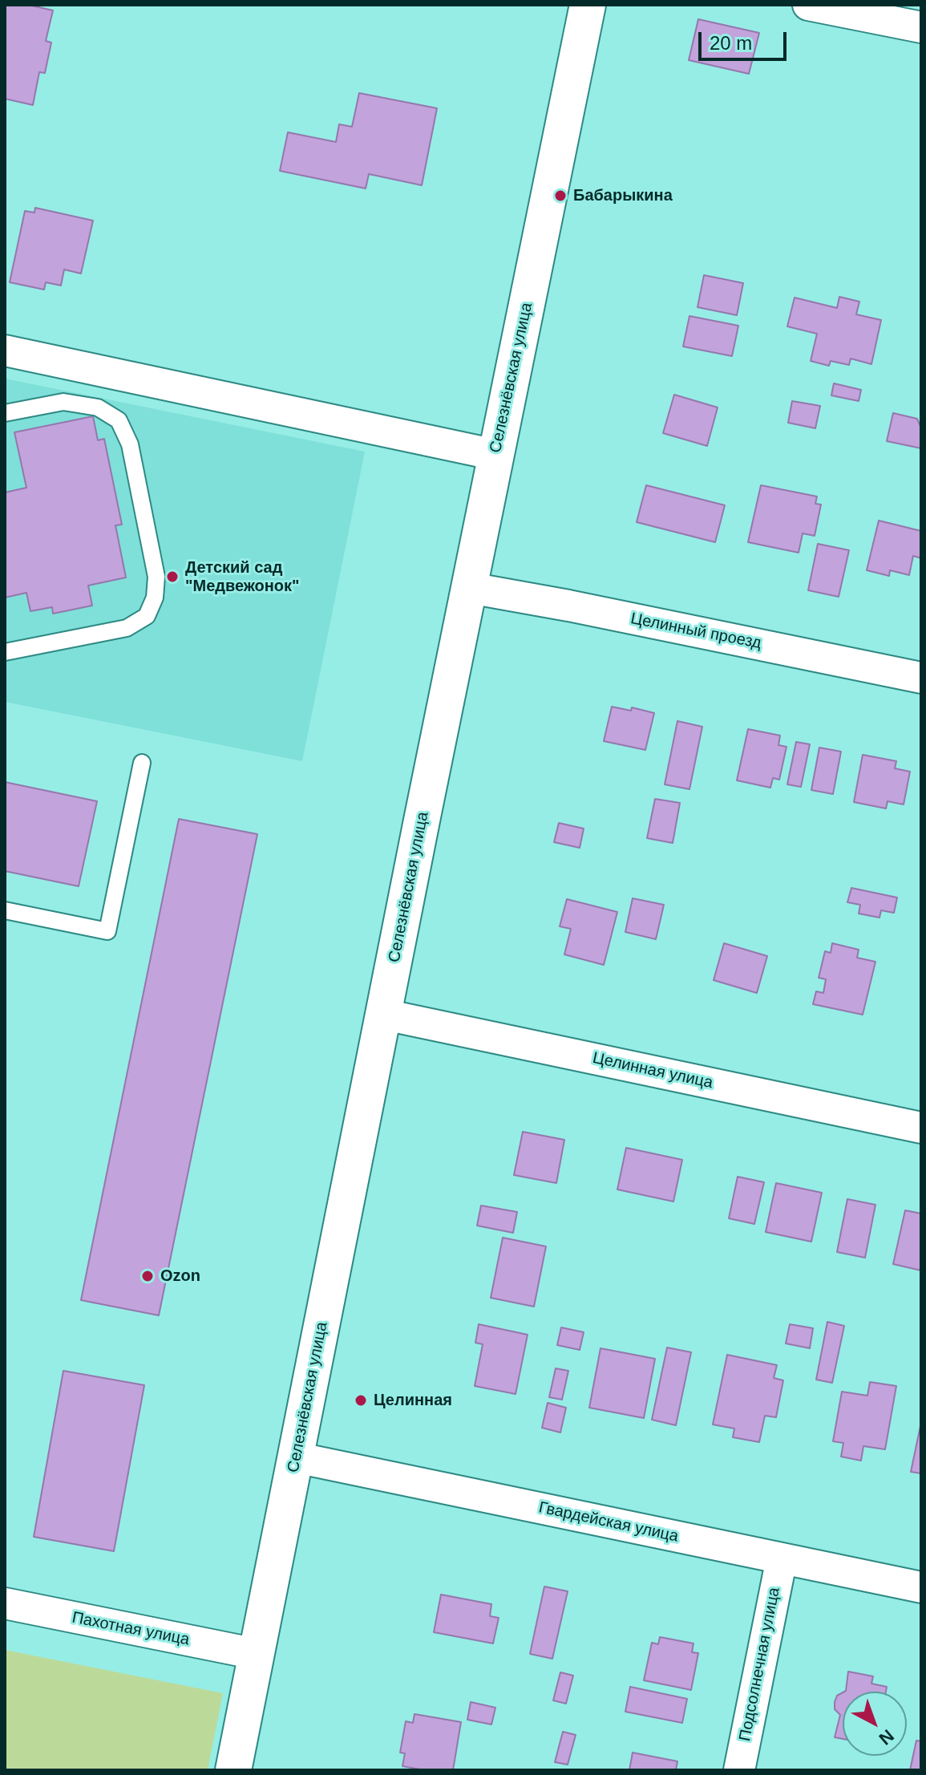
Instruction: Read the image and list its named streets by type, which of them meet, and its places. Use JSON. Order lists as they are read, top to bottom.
{
  "streets": {
    "street": [
      "Селезнёвская улица",
      "Целинный проезд",
      "Целинная улица",
      "Гвардейская улица",
      "Пахотная улица",
      "Подсолнечная улица"
    ]
  },
  "crossings": [
    ["Селезнёвская улица", "Целинный проезд"],
    ["Селезнёвская улица", "Целинная улица"],
    ["Селезнёвская улица", "Гвардейская улица"],
    ["Селезнёвская улица", "Пахотная улица"],
    ["Гвардейская улица", "Подсолнечная улица"]
  ],
  "places": [
    "Бабарыкина",
    "Детский сад \"Медвежонок\"",
    "Ozon",
    "Целинная"
  ],
  "scale_bar": "20 m",
  "north": "bottom right"
}
